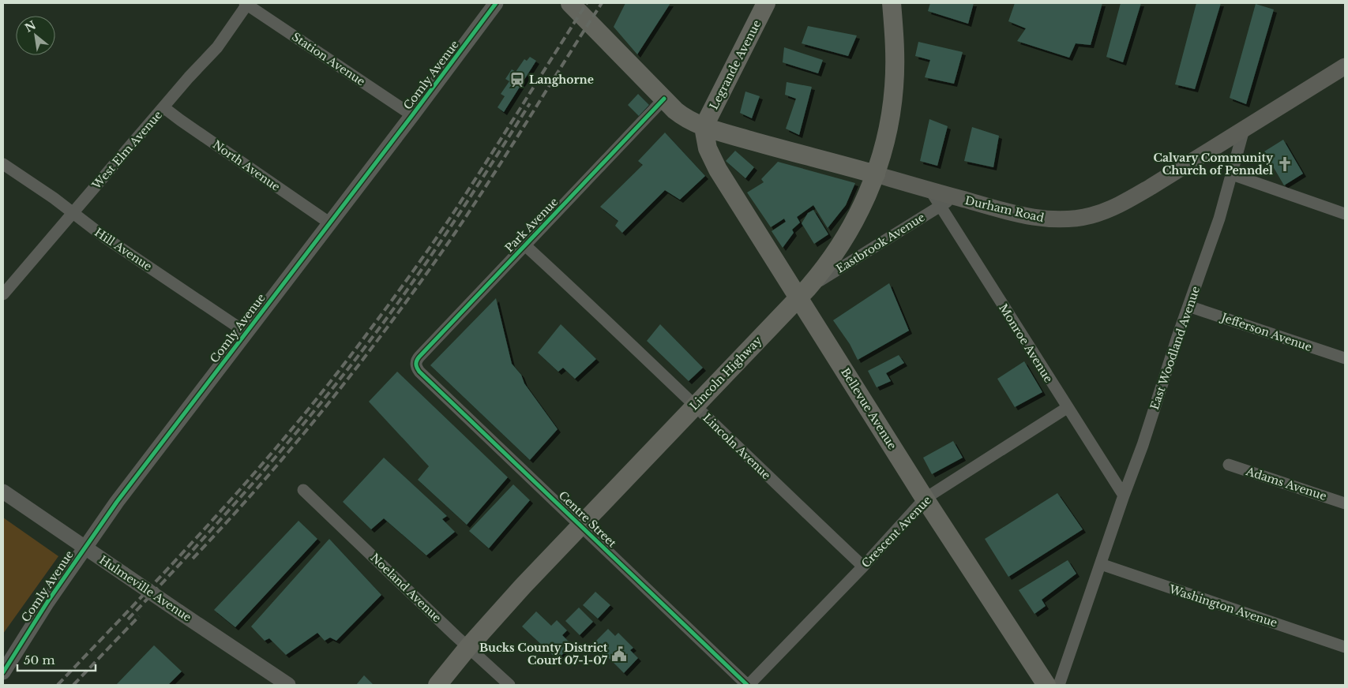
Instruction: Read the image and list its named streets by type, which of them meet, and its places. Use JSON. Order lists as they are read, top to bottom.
{
  "streets": {
    "main road": [
      "Legrande Avenue",
      "Durham Road",
      "Lincoln Highway",
      "Bellevue Avenue"
    ],
    "street": [
      "Station Avenue",
      "Comly Avenue",
      "West Elm Avenue",
      "North Avenue",
      "Park Avenue",
      "Eastbrook Avenue",
      "Hill Avenue",
      "Jefferson Avenue",
      "Monroe Avenue",
      "East Woodland Avenue",
      "Lincoln Avenue",
      "Adams Avenue",
      "Centre Street",
      "Crescent Avenue",
      "Noeland Avenue",
      "Hulmeville Avenue",
      "Washington Avenue"
    ]
  },
  "crossings": [
    ["Station Avenue", "Comly Avenue"],
    ["Station Avenue", "West Elm Avenue"],
    ["Legrande Avenue", "Durham Road"],
    ["Legrande Avenue", "Bellevue Avenue"],
    ["Comly Avenue", "North Avenue"],
    ["Comly Avenue", "Hill Avenue"],
    ["Comly Avenue", "Hulmeville Avenue"],
    ["West Elm Avenue", "North Avenue"],
    ["West Elm Avenue", "Hill Avenue"],
    ["Durham Road", "Park Avenue"],
    ["Durham Road", "Eastbrook Avenue"],
    ["Durham Road", "Monroe Avenue"],
    ["Durham Road", "East Woodland Avenue"],
    ["Durham Road", "Lincoln Highway"],
    ["Durham Road", "Bellevue Avenue"],
    ["Park Avenue", "Lincoln Avenue"],
    ["Park Avenue", "Centre Street"],
    ["Eastbrook Avenue", "Monroe Avenue"],
    ["Eastbrook Avenue", "Lincoln Highway"],
    ["Eastbrook Avenue", "Bellevue Avenue"],
    ["Jefferson Avenue", "East Woodland Avenue"],
    ["Monroe Avenue", "East Woodland Avenue"],
    ["Monroe Avenue", "Crescent Avenue"],
    ["East Woodland Avenue", "Washington Avenue"],
    ["Lincoln Highway", "Bellevue Avenue"],
    ["Lincoln Highway", "Lincoln Avenue"],
    ["Lincoln Highway", "Centre Street"],
    ["Lincoln Highway", "Noeland Avenue"],
    ["Bellevue Avenue", "Crescent Avenue"],
    ["Lincoln Avenue", "Crescent Avenue"],
    ["Centre Street", "Crescent Avenue"]
  ],
  "places": {
    "station": ["Langhorne"],
    "church": ["Calvary Community Church of Penndel"],
    "public building": ["Bucks County District Court 07-1-07"]
  },
  "scale_bar": "50 m",
  "north": "top left"
}
